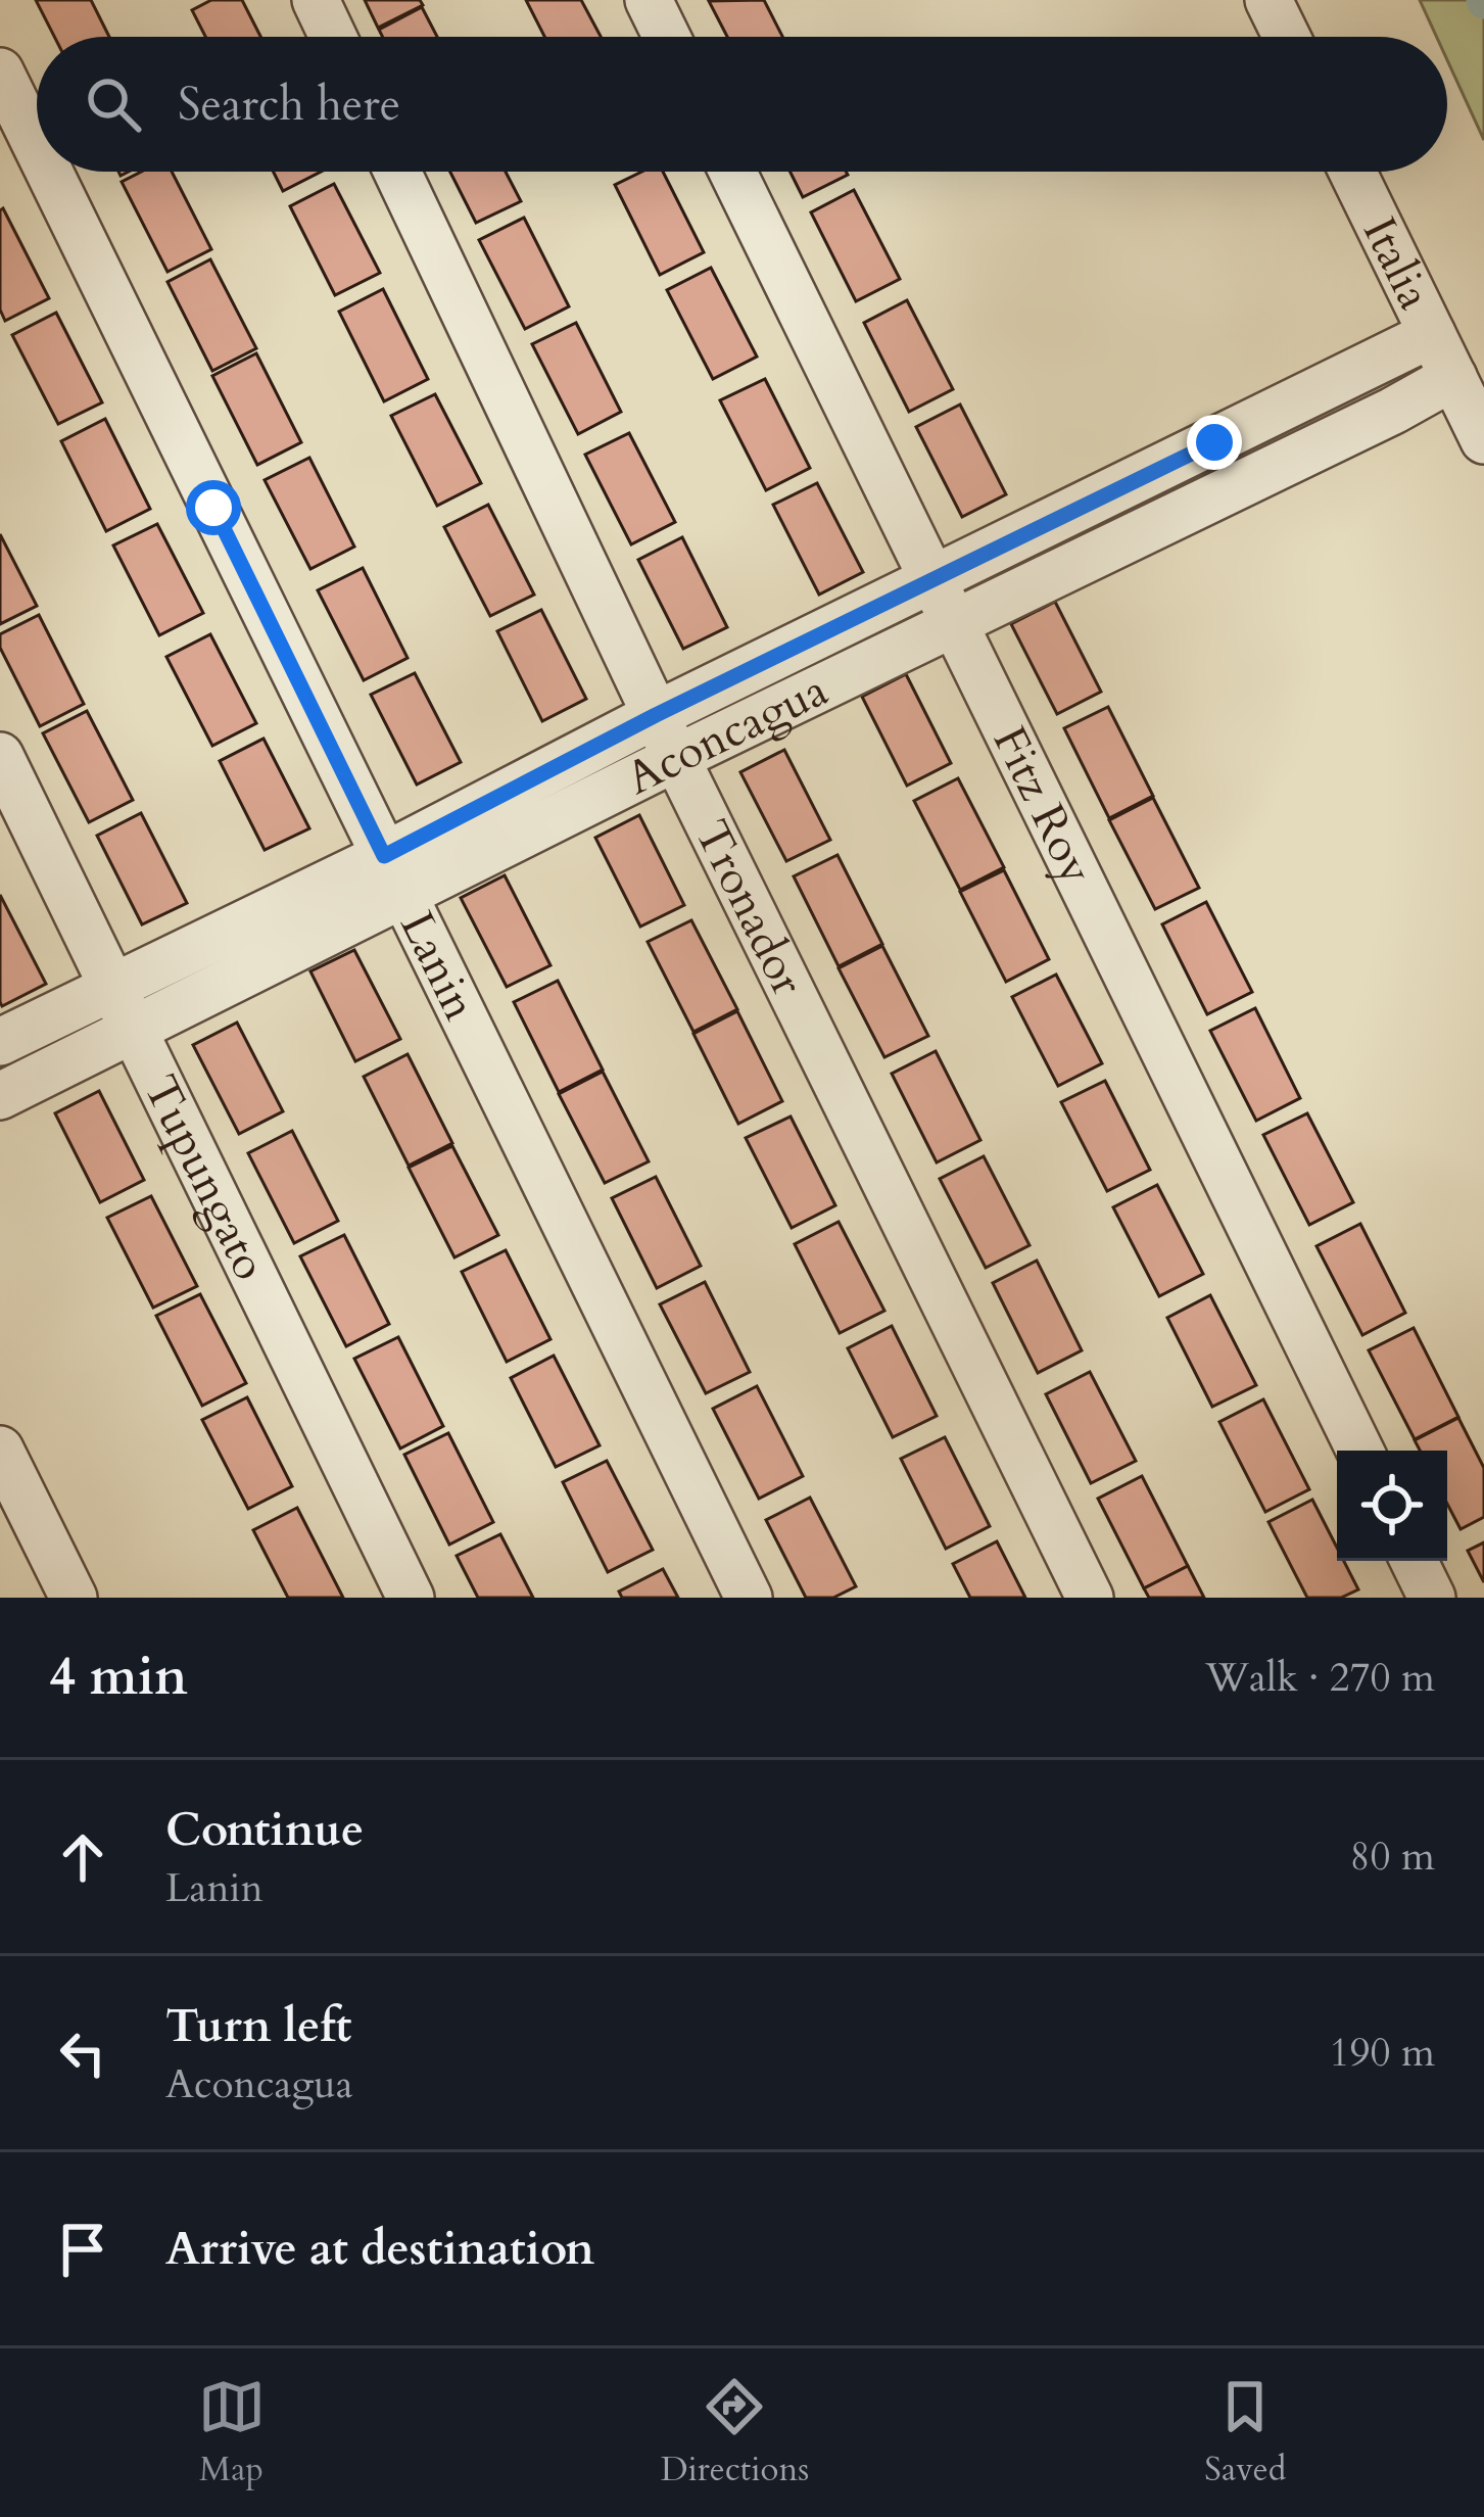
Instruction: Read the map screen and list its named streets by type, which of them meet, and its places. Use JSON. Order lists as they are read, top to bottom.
{
  "streets": {
    "street": [
      "Italia",
      "Aconcagua",
      "Fitz Roy",
      "Tronador",
      "Lanin",
      "Tupungato"
    ]
  },
  "crossings": [
    ["Italia", "Aconcagua"],
    ["Aconcagua", "Fitz Roy"],
    ["Aconcagua", "Tronador"],
    ["Aconcagua", "Lanin"],
    ["Aconcagua", "Tupungato"]
  ],
  "page": {
    "search": "Search here",
    "heading": ["4 min", "Walk · 270 m"],
    "list": [
      ["Continue", "Lanin", "80 m"],
      ["Turn left", "Aconcagua", "190 m"],
      "Arrive at destination"
    ],
    "nav": ["Map", "Directions", "Saved"]
  }
}
